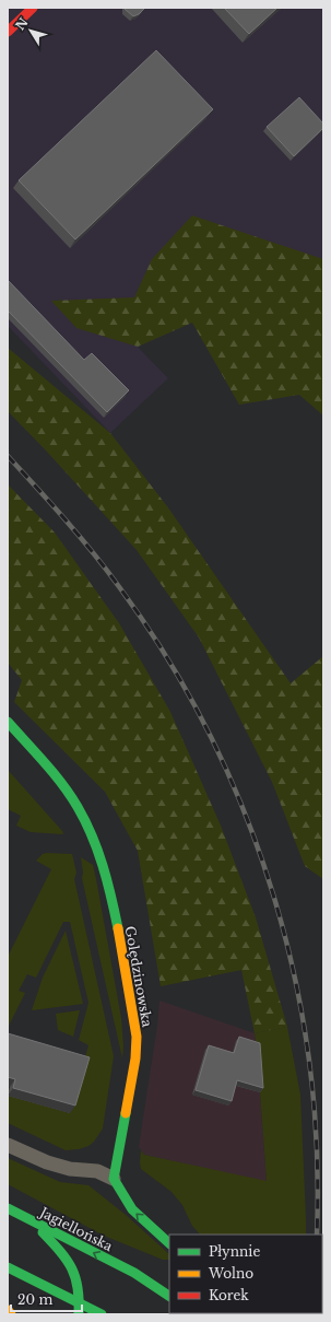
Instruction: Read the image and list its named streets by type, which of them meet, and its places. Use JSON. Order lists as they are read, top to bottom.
{
  "streets": {
    "street": ["Golędzinowska", "Jagiellońska"]
  },
  "legend": ["Płynnie", "Wolno", "Korek"],
  "scale_bar": "20 m",
  "north": "top left"
}
